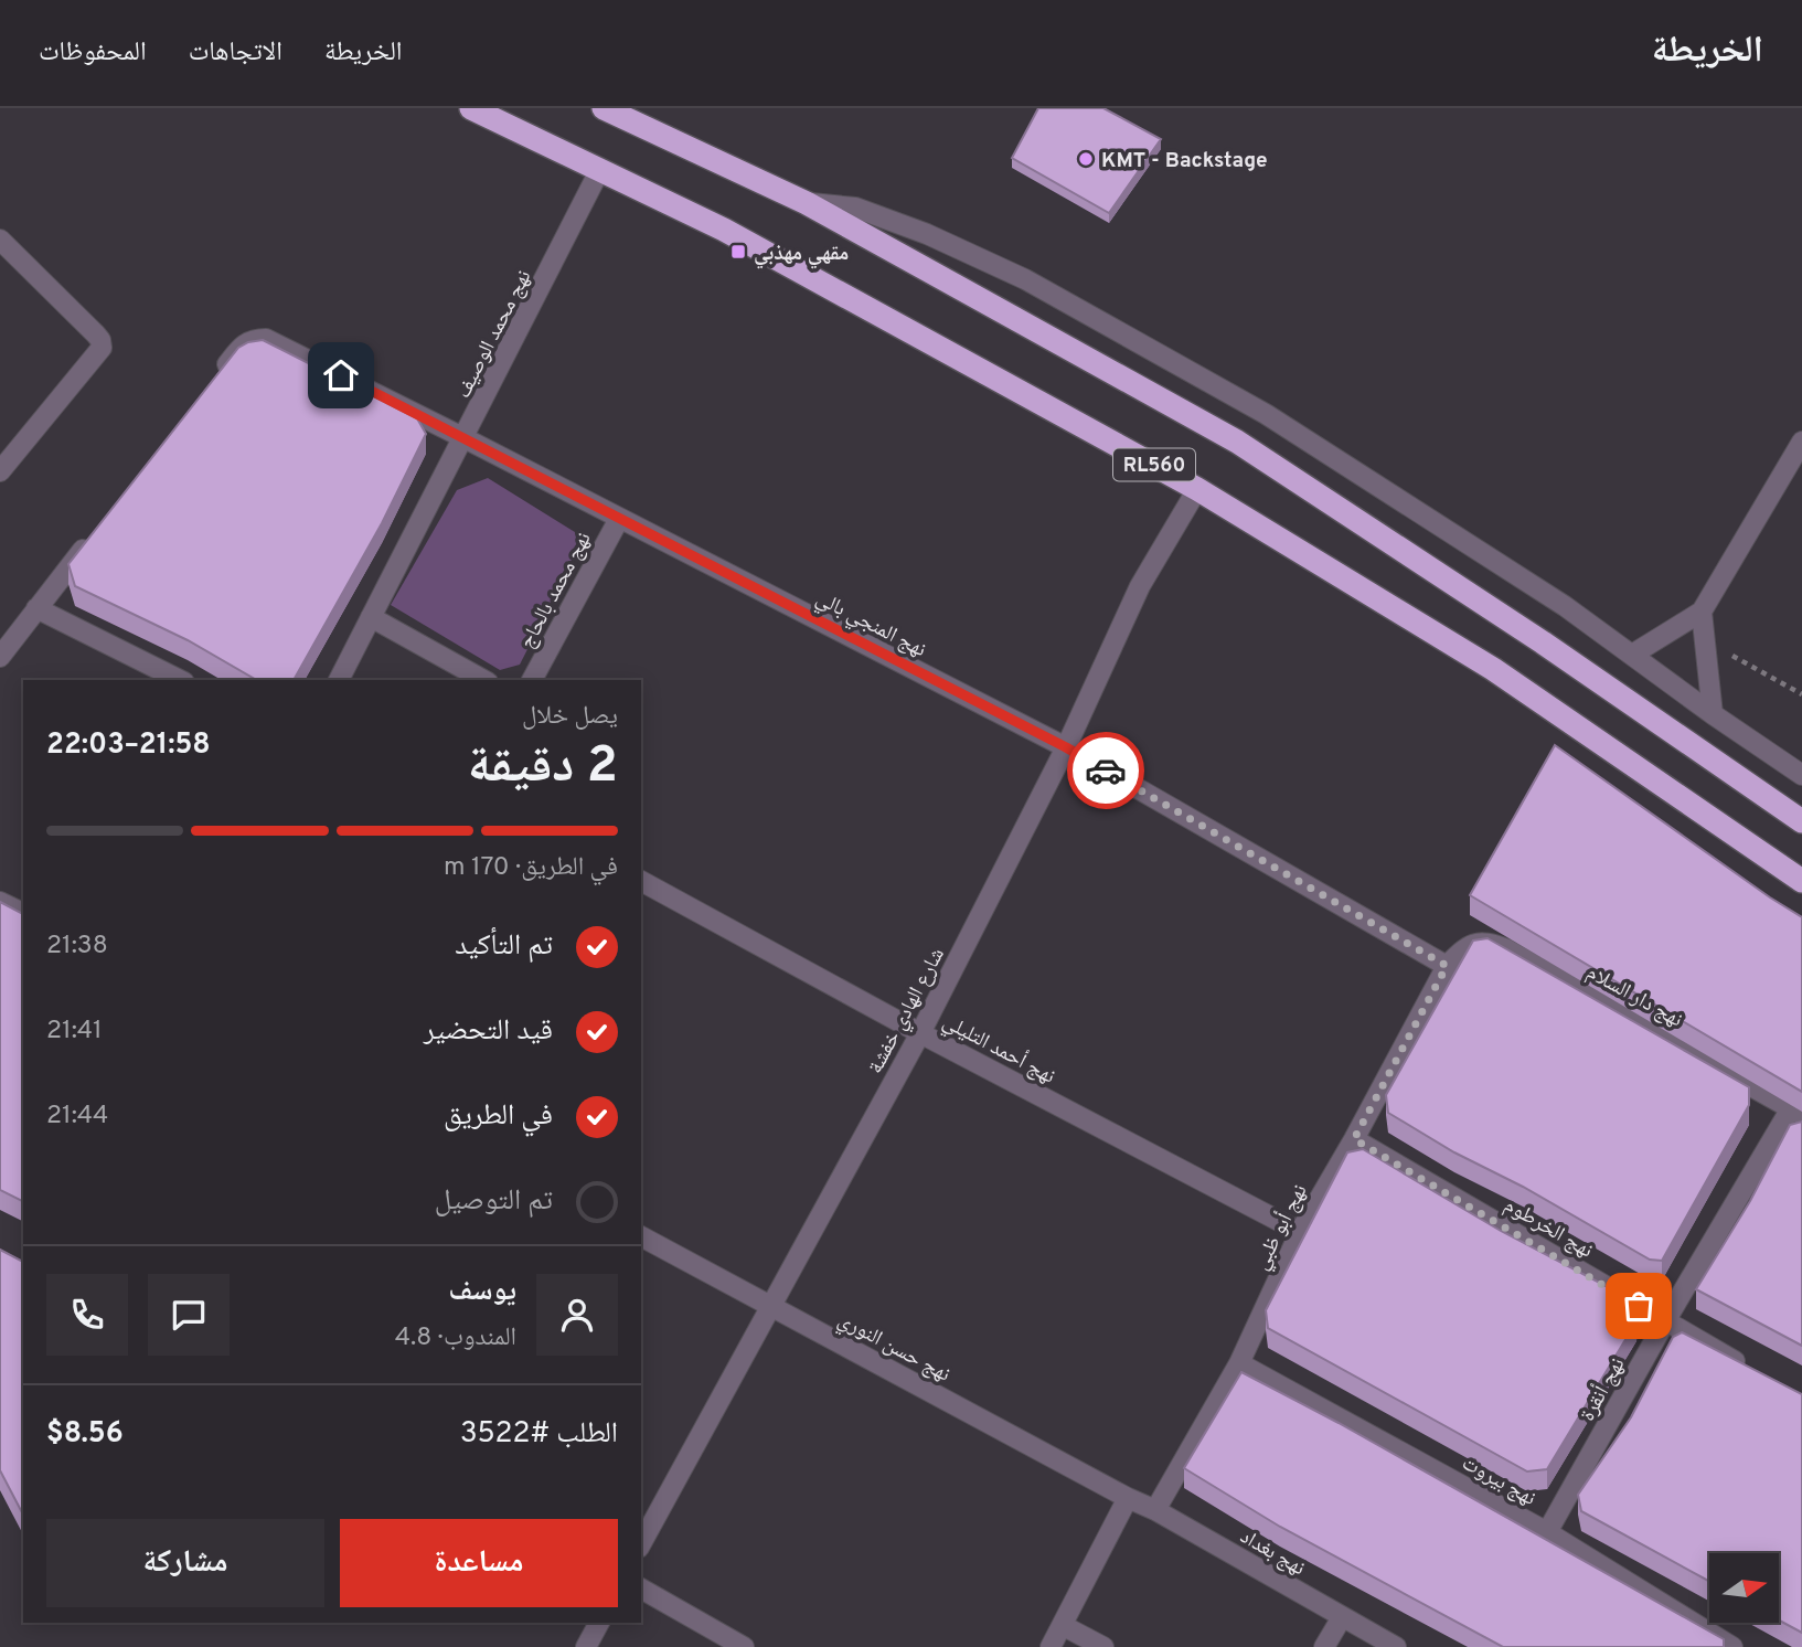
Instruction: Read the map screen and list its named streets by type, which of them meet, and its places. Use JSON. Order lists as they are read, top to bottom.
{
  "streets": {
    "highway": ["RL560"],
    "street": [
      "نهج محمد الوصيف",
      "نهج محمد بالحاج",
      "نهج المنجي بالي",
      "نهج دار السلام",
      "شارع الهادي خفشة",
      "نهج أحمد التليلي",
      "نهج أبو ظبي",
      "نهج الخرطوم",
      "نهج حسن النوري",
      "نهج أنقرة",
      "نهج بيروت",
      "نهج بغداد"
    ]
  },
  "crossings": [
    ["نهج محمد الوصيف", "RL560"],
    ["نهج محمد الوصيف", "نهج المنجي بالي"],
    ["RL560", "شارع الهادي خفشة"],
    ["نهج محمد بالحاج", "نهج المنجي بالي"],
    ["نهج المنجي بالي", "نهج دار السلام"],
    ["نهج المنجي بالي", "شارع الهادي خفشة"],
    ["نهج المنجي بالي", "نهج أبو ظبي"],
    ["نهج دار السلام", "نهج أبو ظبي"],
    ["نهج دار السلام", "نهج أنقرة"],
    ["شارع الهادي خفشة", "نهج أحمد التليلي"],
    ["شارع الهادي خفشة", "نهج حسن النوري"],
    ["نهج أحمد التليلي", "نهج أبو ظبي"],
    ["نهج أبو ظبي", "نهج الخرطوم"],
    ["نهج أبو ظبي", "نهج بيروت"],
    ["نهج أبو ظبي", "نهج بغداد"],
    ["نهج الخرطوم", "نهج أنقرة"],
    ["نهج حسن النوري", "نهج بغداد"],
    ["نهج أنقرة", "نهج بيروت"]
  ],
  "places": {
    "other": ["KMT - Backstage"],
    "transit": ["مقهي مهذبي"]
  },
  "north": "right",
  "page": {
    "header": "الخريطة",
    "nav": ["الخريطة", "الاتجاهات", "المحفوظات"],
    "heading": ["2 دقيقة", "يصل خلال", "21:58–22:03"],
    "panel": [
      "يوسف",
      "المندوب · 4.8",
      "الطلب #3522",
      "$8.56"
    ],
    "bar": "في الطريق · 170 m",
    "list": [
      ["تم التأكيد", "21:38"],
      ["قيد التحضير", "21:41"],
      ["في الطريق", "21:44"],
      "تم التوصيل"
    ],
    "buttons": ["مساعدة", "مشاركة"]
  }
}
